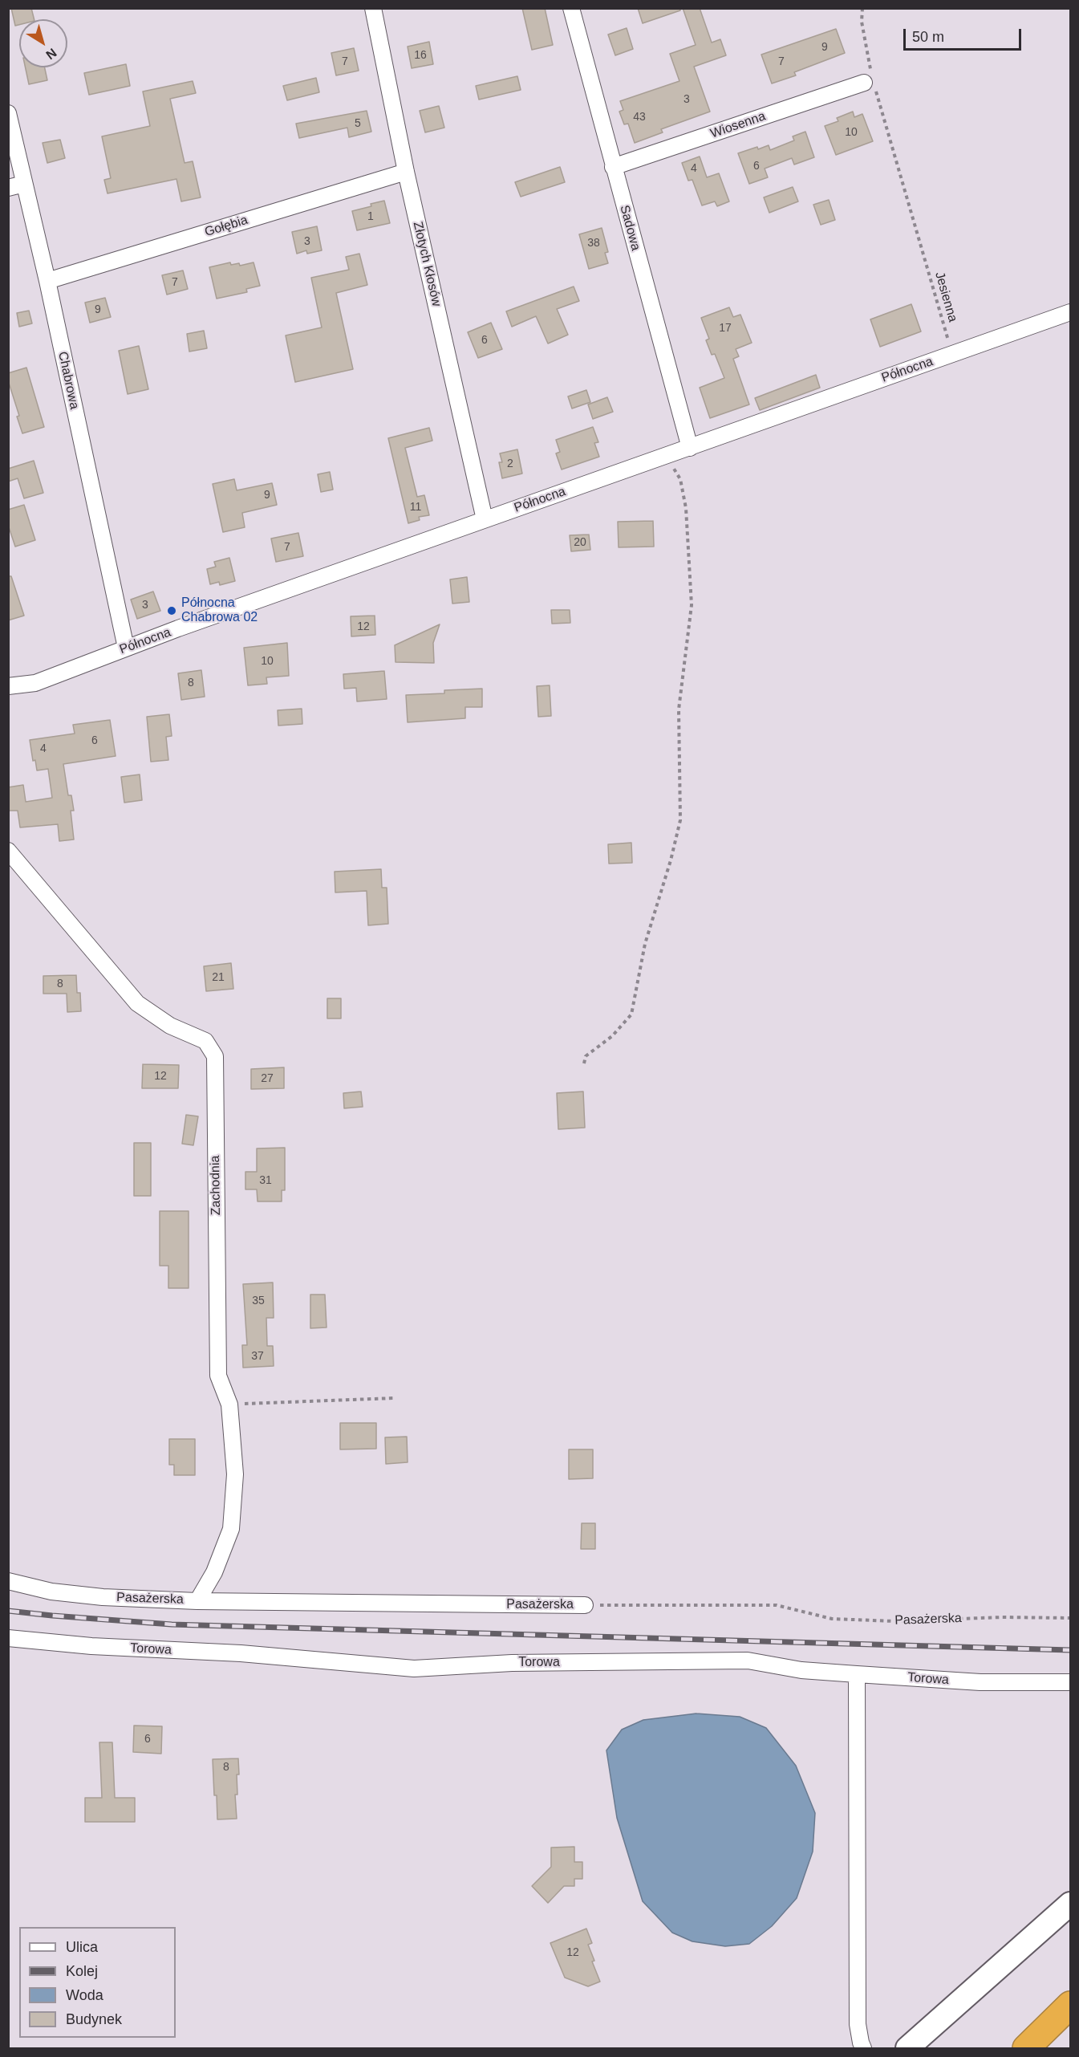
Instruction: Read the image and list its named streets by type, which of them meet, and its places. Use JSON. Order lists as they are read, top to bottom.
{
  "streets": {
    "street": [
      "Wiosenna",
      "Gołębia",
      "Sadowa",
      "Złotych Kłosów",
      "Północna",
      "Chabrowa",
      "Zachodnia",
      "Pasażerska",
      "Torowa"
    ],
    "path": ["Jesienna"]
  },
  "crossings": [
    ["Wiosenna", "Sadowa"],
    ["Wiosenna", "Jesienna"],
    ["Gołębia", "Złotych Kłosów"],
    ["Gołębia", "Chabrowa"],
    ["Sadowa", "Północna"],
    ["Złotych Kłosów", "Północna"],
    ["Jesienna", "Północna"],
    ["Północna", "Chabrowa"],
    ["Zachodnia", "Pasażerska"]
  ],
  "places": ["Północna Chabrowa 02"],
  "house_numbers": [
    "9",
    "16",
    "7",
    "7",
    "3",
    "43",
    "5",
    "10",
    "6",
    "4",
    "1",
    "3",
    "38",
    "7",
    "9",
    "17",
    "6",
    "2",
    "9",
    "11",
    "20",
    "7",
    "3",
    "12",
    "10",
    "8",
    "6",
    "4",
    "21",
    "8",
    "12",
    "27",
    "31",
    "35",
    "37",
    "6",
    "8",
    "12"
  ],
  "legend": [
    "Ulica",
    "Kolej",
    "Woda",
    "Budynek"
  ],
  "scale_bar": "50 m",
  "north": "bottom right"
}
